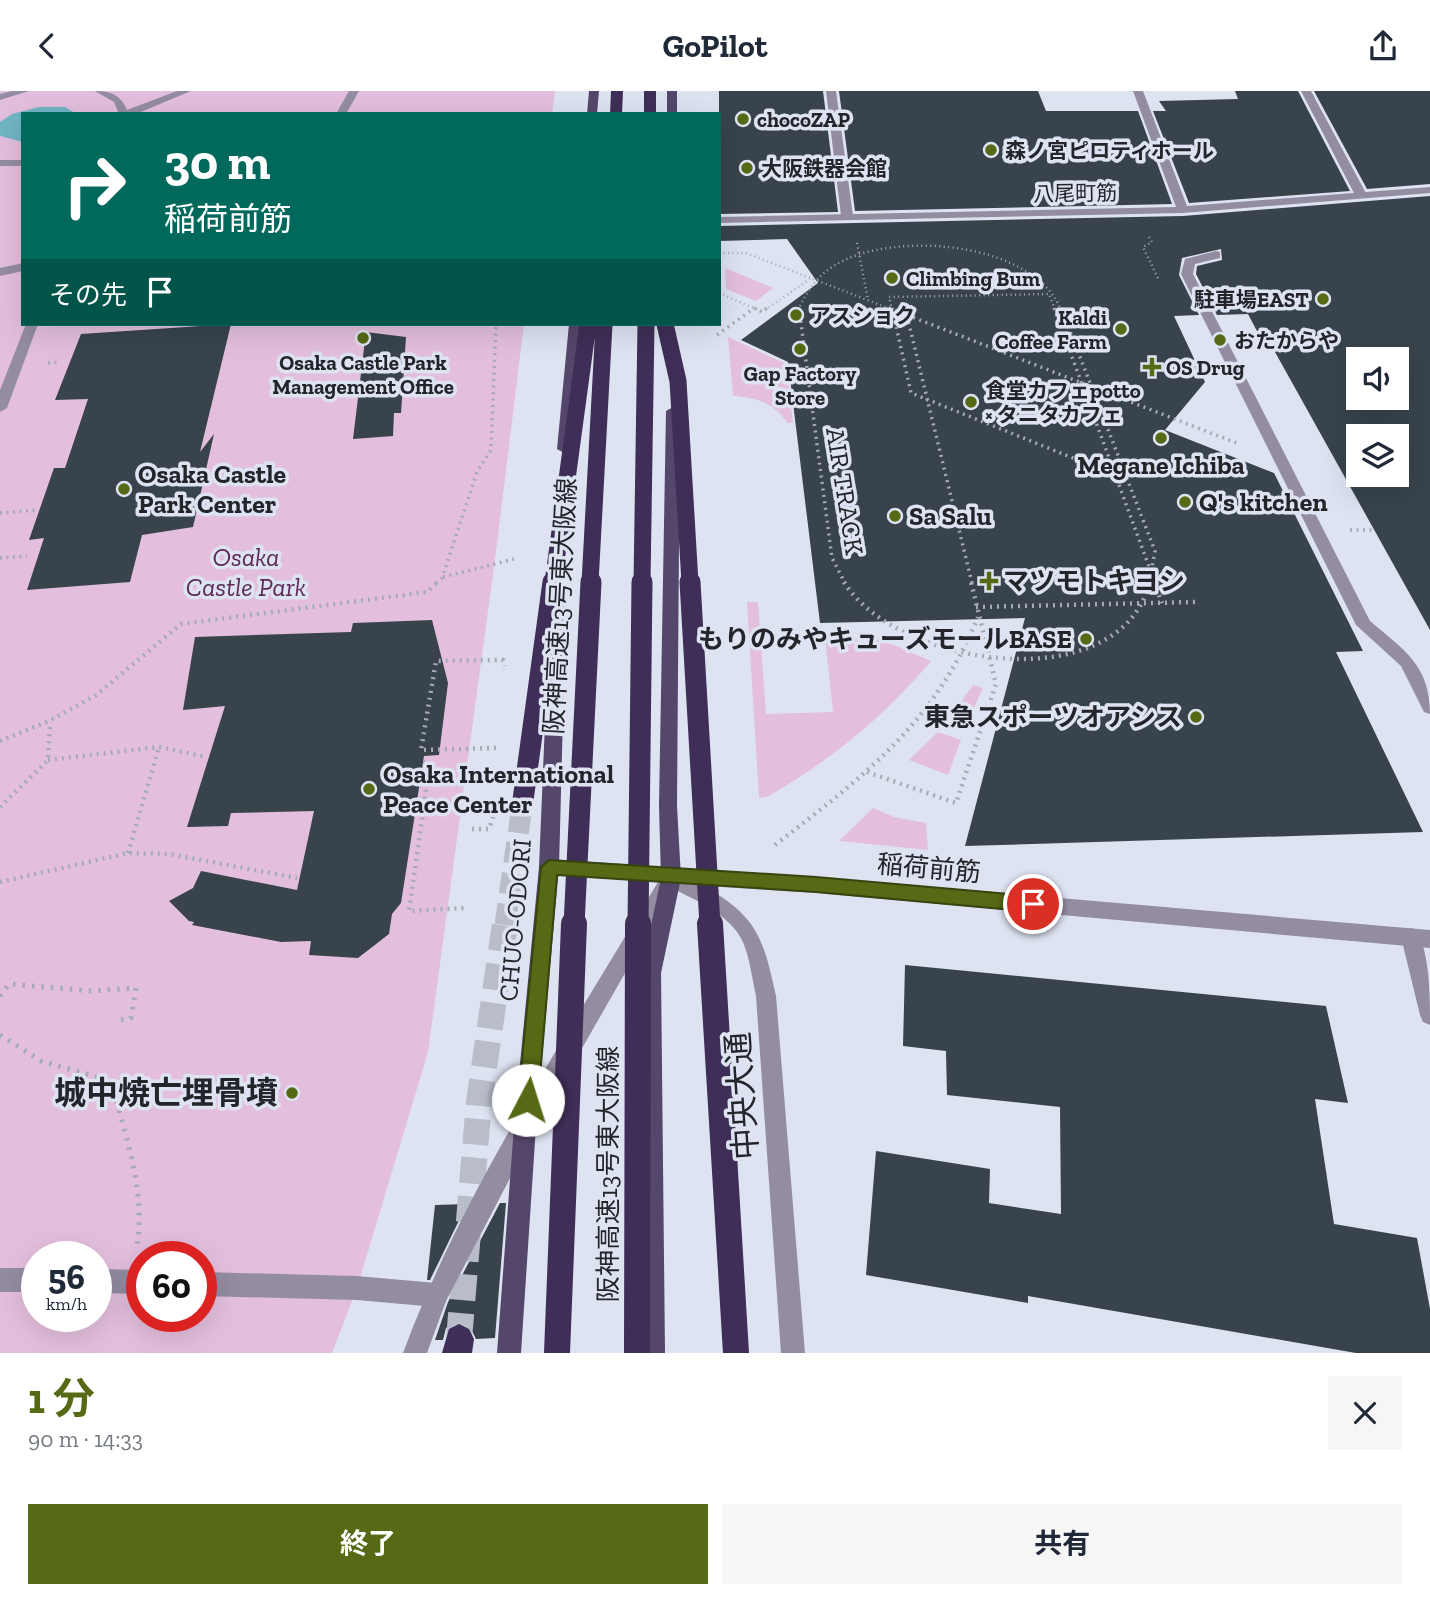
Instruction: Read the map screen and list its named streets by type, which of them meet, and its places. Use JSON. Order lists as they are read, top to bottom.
{
  "streets": {
    "highway": ["阪神高速13号東大阪線"],
    "main road": ["CHUO-ODORI"],
    "street": ["八尾町筋", "稲荷前筋", "中央大通"],
    "path": ["AIR TRACK"]
  },
  "crossings": [
    ["稲荷前筋", "CHUO-ODORI"],
    ["稲荷前筋", "中央大通"]
  ],
  "parks": ["Osaka Castle Park"],
  "places": {
    "other": [
      "chocoZAP",
      "森ノ宮ピロティホール",
      "大阪鉄器会館",
      "Climbing Bum",
      "駐車場EAST",
      "アスショク",
      "Kaldi Coffee Farm",
      "Osaka Castle Park Management Office",
      "おたからや",
      "Gap Factory Store",
      "食堂カフェpotto × タニタカフェ",
      "Megane Ichiba",
      "Osaka Castle Park Center",
      "Q's kitchen",
      "Sa Salu",
      "もりのみやキューズモールBASE",
      "東急スポーツオアシス",
      "Osaka International Peace Center",
      "城中焼亡埋骨墳"
    ],
    "health": ["OS Drug", "マツモトキヨシ"]
  },
  "page": {
    "header": "GoPilot",
    "turn": ["30 m", "稲荷前筋"],
    "then": "その先",
    "speed": "56 km/h",
    "limit": "60",
    "heading": ["1 分", "90 m · 14:33"],
    "buttons": ["終了", "共有"]
  }
}
